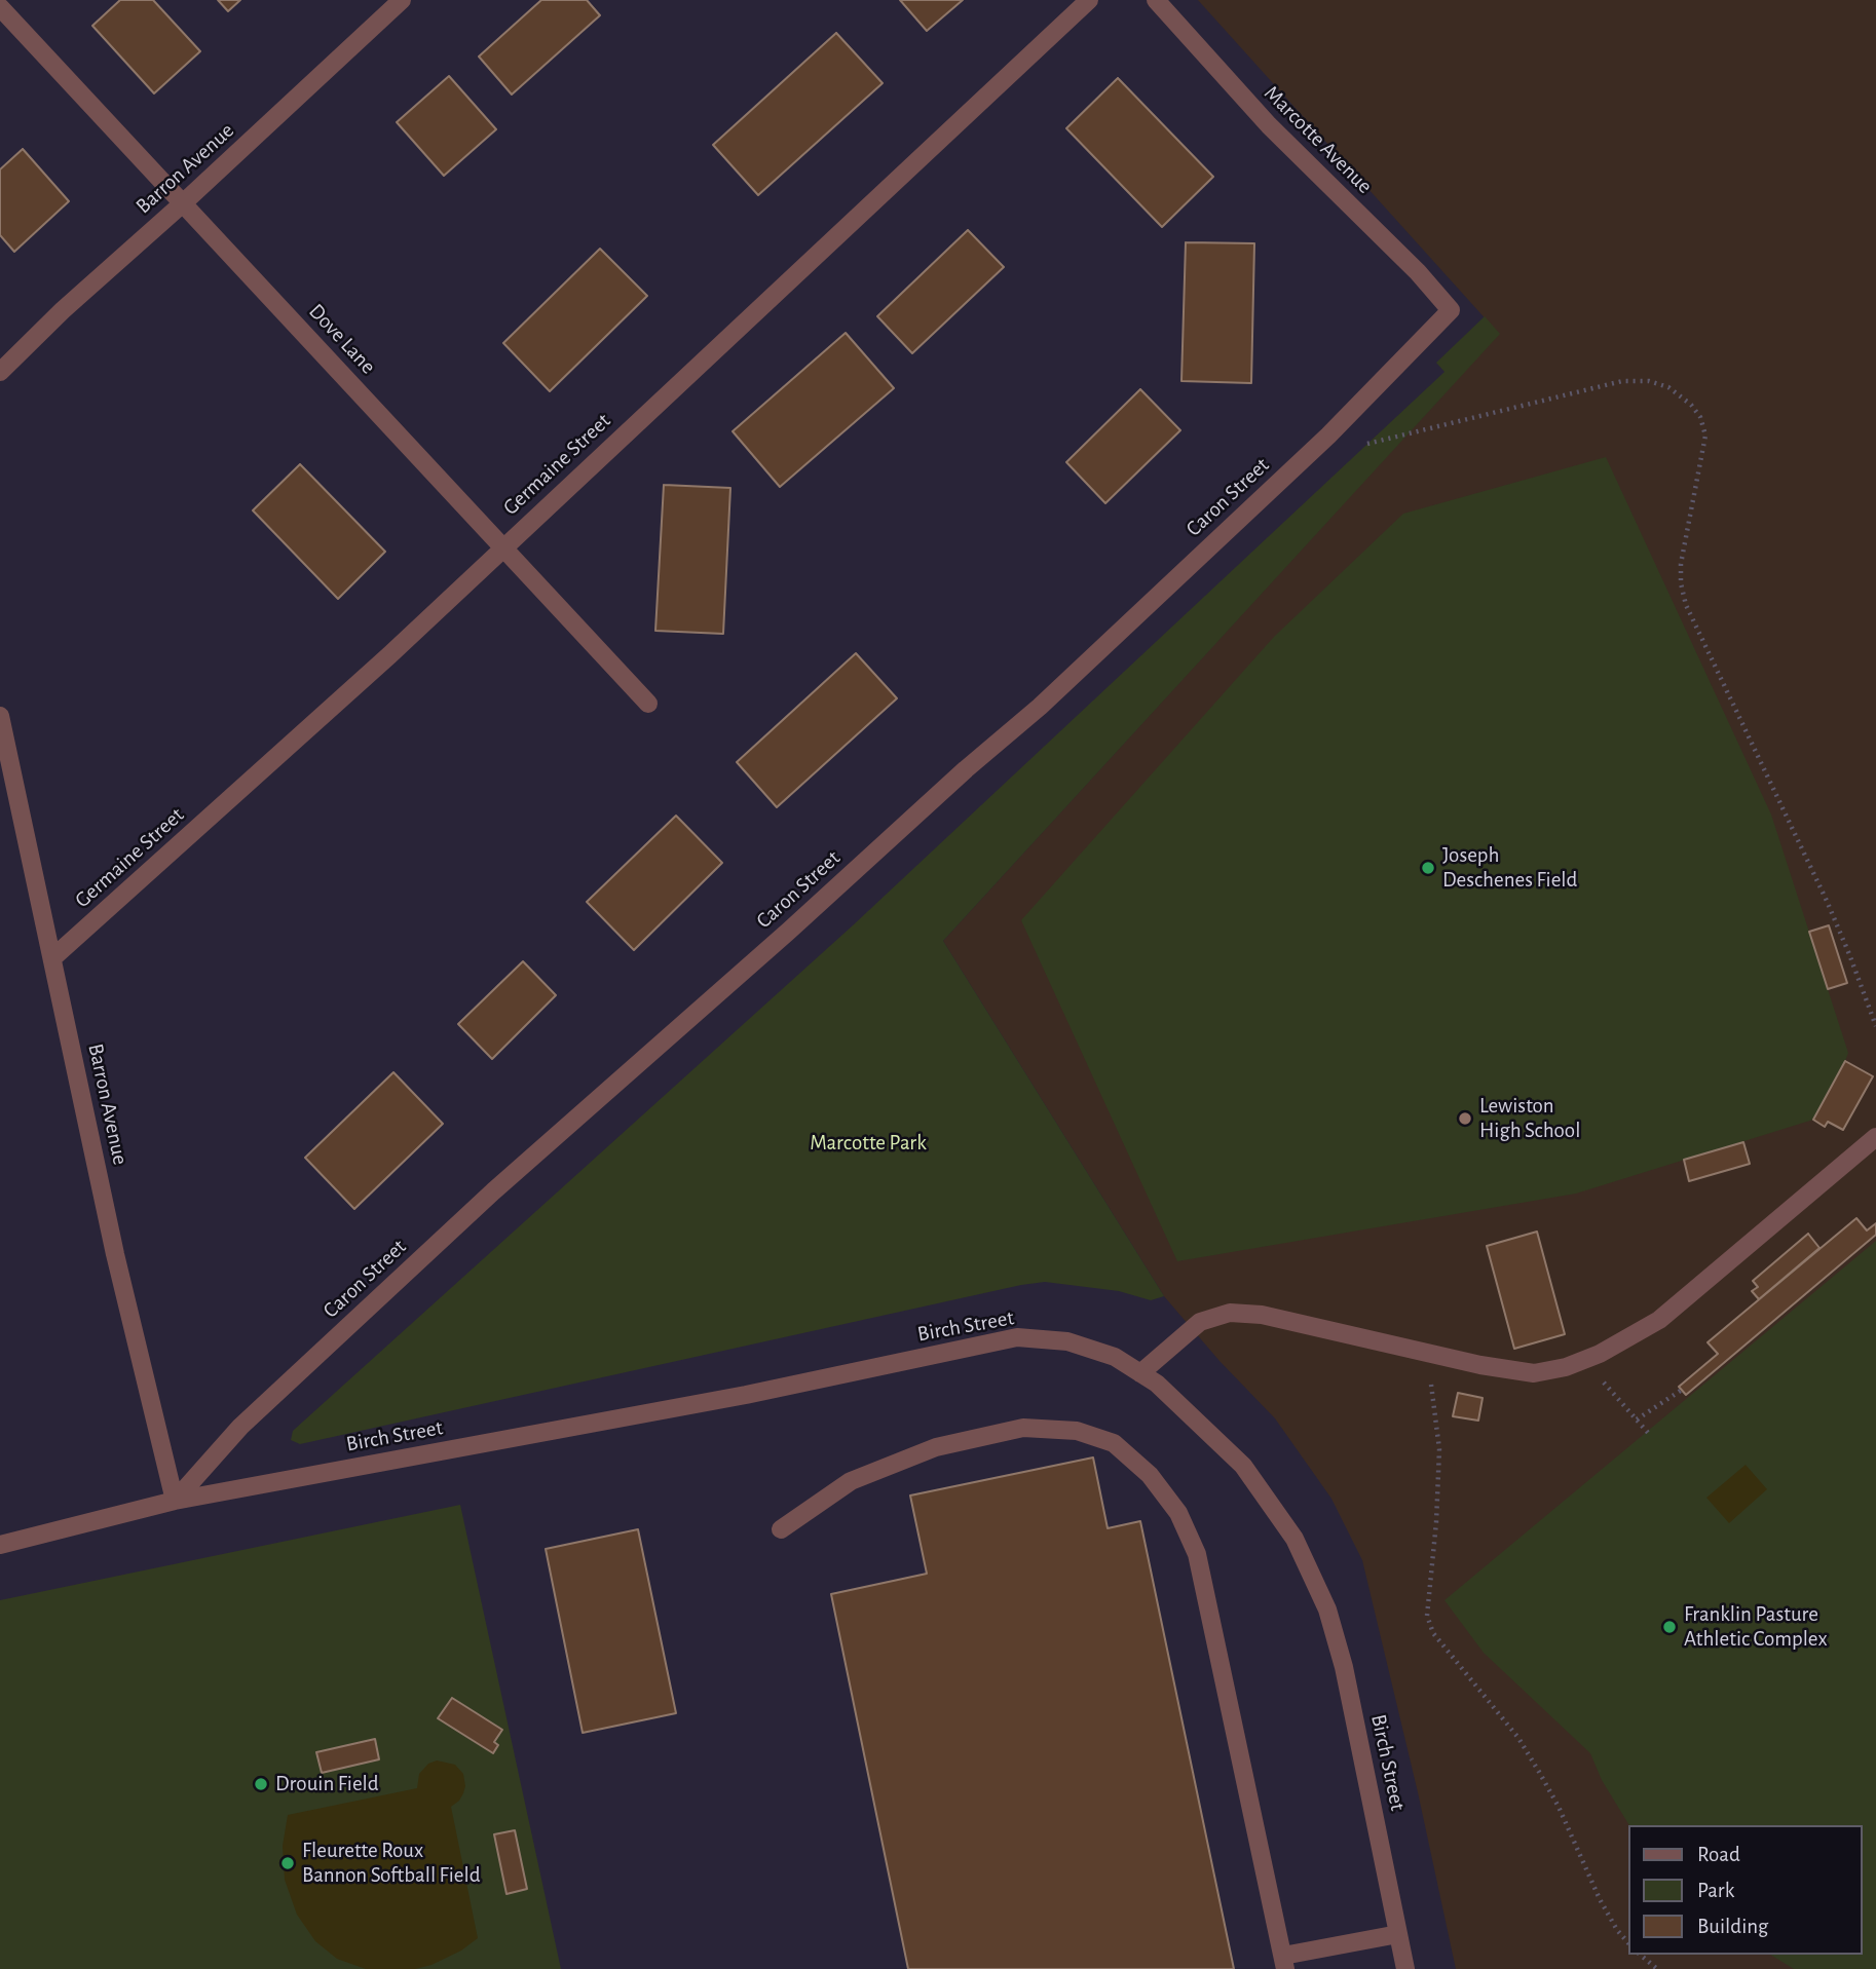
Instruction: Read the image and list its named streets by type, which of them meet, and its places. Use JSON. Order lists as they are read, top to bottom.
{
  "streets": {
    "street": [
      "Marcotte Avenue",
      "Barron Avenue",
      "Dove Lane",
      "Germaine Street",
      "Caron Street",
      "Birch Street"
    ]
  },
  "crossings": [
    ["Marcotte Avenue", "Caron Street"],
    ["Barron Avenue", "Dove Lane"],
    ["Barron Avenue", "Germaine Street"],
    ["Barron Avenue", "Caron Street"],
    ["Barron Avenue", "Birch Street"],
    ["Dove Lane", "Germaine Street"],
    ["Caron Street", "Birch Street"]
  ],
  "parks": ["Marcotte Park"],
  "places": [
    "Joseph Deschenes Field",
    "Lewiston High School",
    "Franklin Pasture Athletic Complex",
    "Drouin Field",
    "Fleurette Roux Bannon Softball Field"
  ],
  "legend": ["Road", "Park", "Building"]
}
